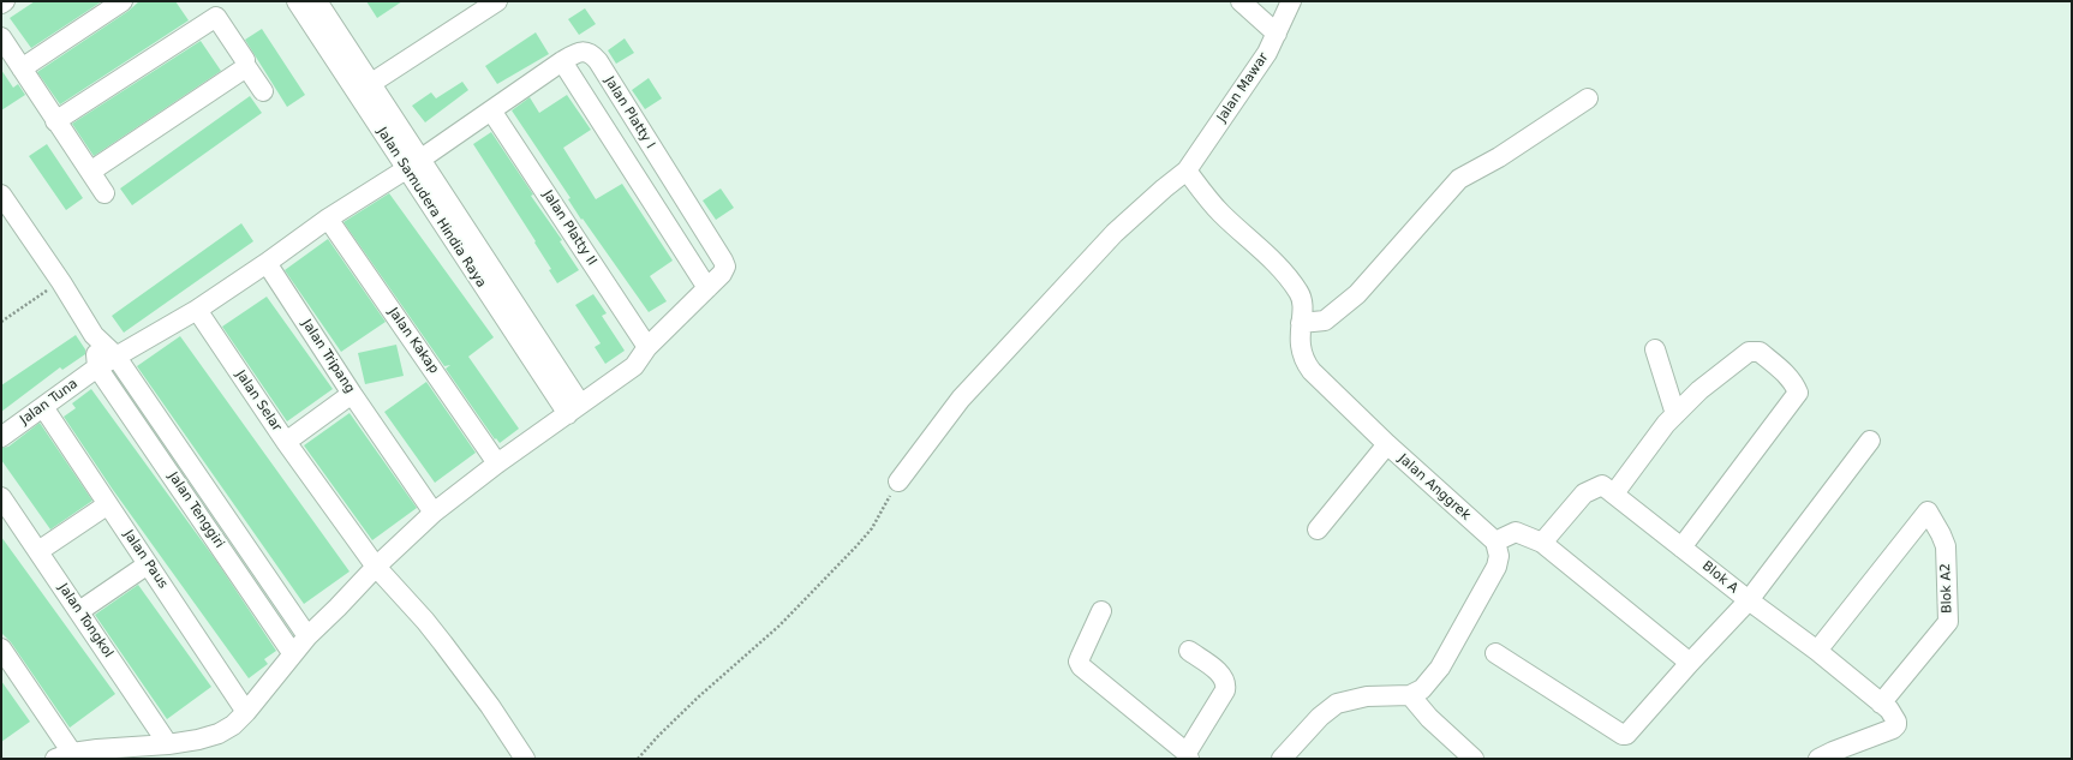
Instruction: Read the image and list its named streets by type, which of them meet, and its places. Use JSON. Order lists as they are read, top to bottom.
{
  "streets": {
    "street": [
      "Jalan Mawar",
      "Jalan Platty I",
      "Jalan Samudera Hindia Raya",
      "Jalan Platty II",
      "Jalan Kakap",
      "Jalan Tripang",
      "Jalan Selar",
      "Jalan Tuna",
      "Jalan Anggrek",
      "Jalan Tenggiri",
      "Jalan Paus",
      "Blok A",
      "Blok A2",
      "Jalan Tongkol"
    ]
  },
  "crossings": [
    ["Jalan Mawar", "Jalan Anggrek"],
    ["Jalan Platty I", "Jalan Samudera Hindia Raya"],
    ["Jalan Platty I", "Jalan Platty II"],
    ["Jalan Platty I", "Jalan Kakap"],
    ["Jalan Platty I", "Jalan Tripang"],
    ["Jalan Platty I", "Jalan Selar"],
    ["Jalan Platty I", "Jalan Tenggiri"],
    ["Jalan Platty I", "Jalan Paus"],
    ["Jalan Platty I", "Jalan Tongkol"],
    ["Jalan Tuna", "Jalan Tenggiri"],
    ["Jalan Tuna", "Jalan Paus"],
    ["Blok A", "Blok A2"]
  ]
}
